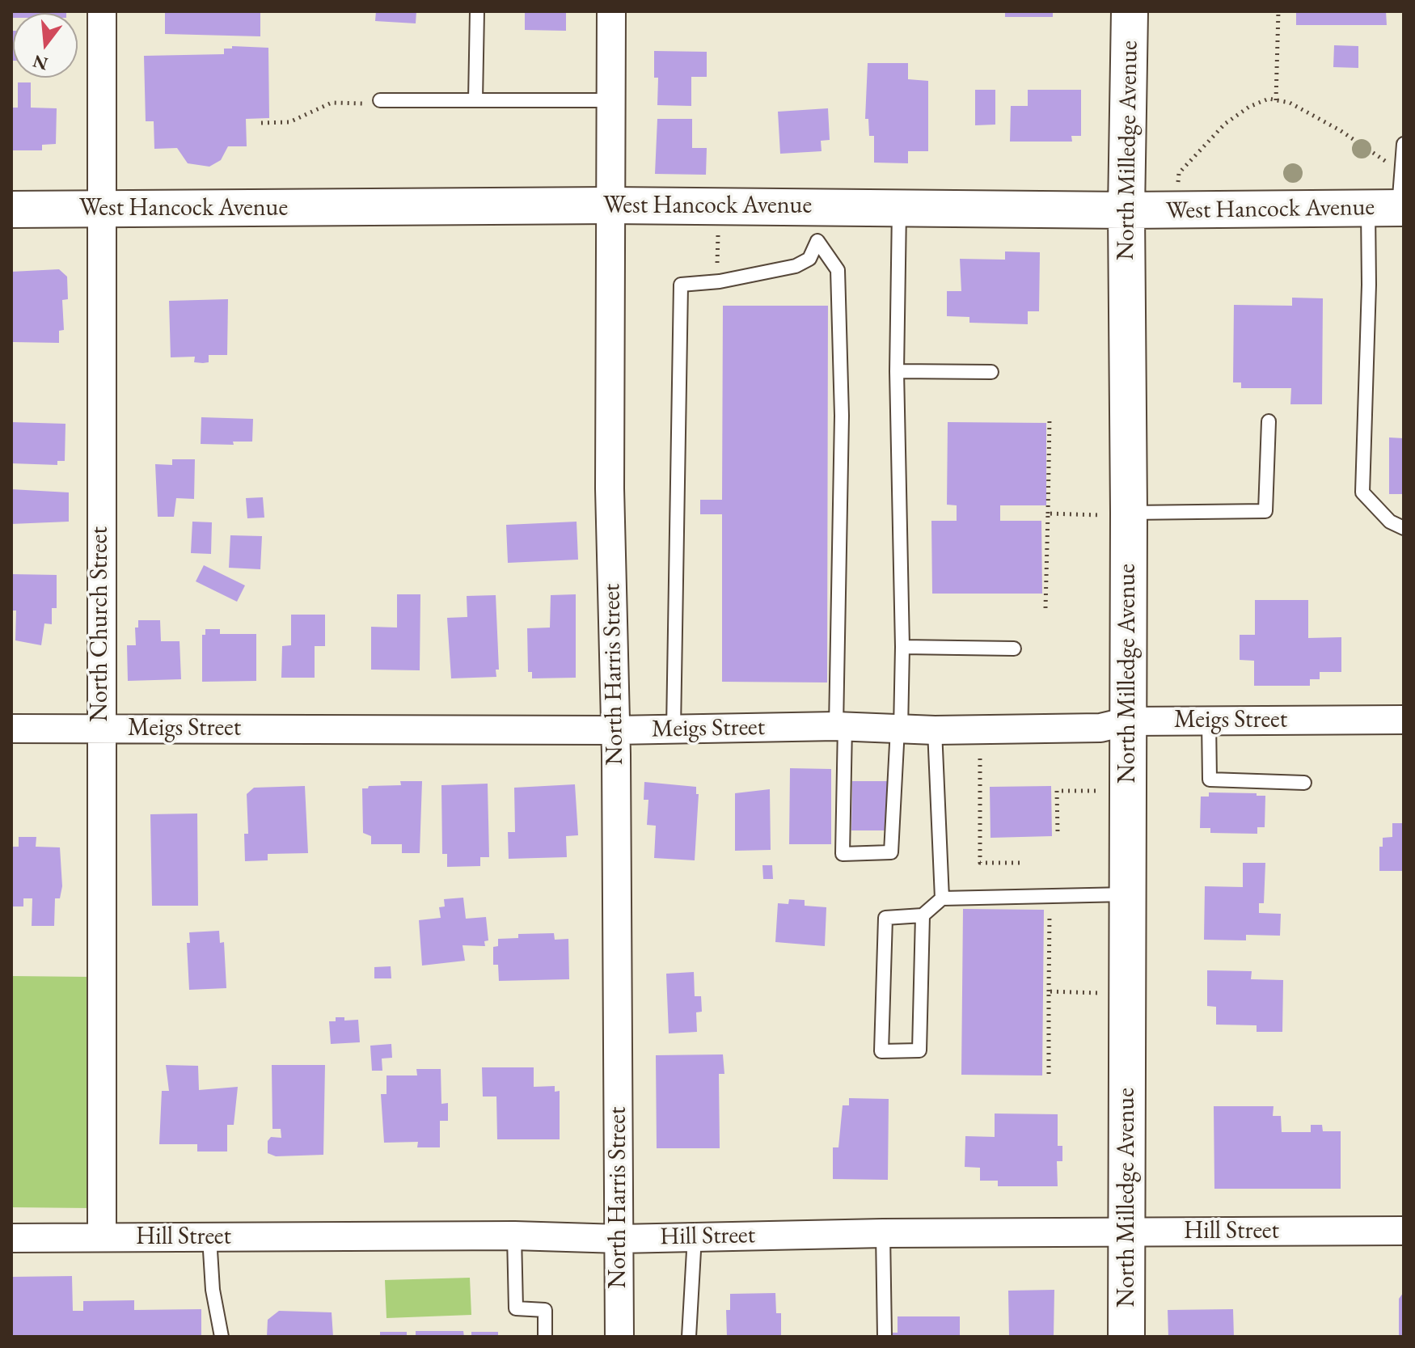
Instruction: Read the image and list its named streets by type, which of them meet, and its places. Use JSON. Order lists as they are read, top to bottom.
{
  "streets": {
    "street": [
      "North Milledge Avenue",
      "West Hancock Avenue",
      "North Church Street",
      "North Harris Street",
      "Meigs Street",
      "Hill Street"
    ]
  },
  "crossings": [
    ["North Milledge Avenue", "West Hancock Avenue"],
    ["North Milledge Avenue", "Meigs Street"],
    ["North Milledge Avenue", "Hill Street"],
    ["West Hancock Avenue", "North Church Street"],
    ["West Hancock Avenue", "North Harris Street"],
    ["North Church Street", "Meigs Street"],
    ["North Church Street", "Hill Street"],
    ["North Harris Street", "Meigs Street"],
    ["North Harris Street", "Hill Street"]
  ],
  "north": "bottom"
}
